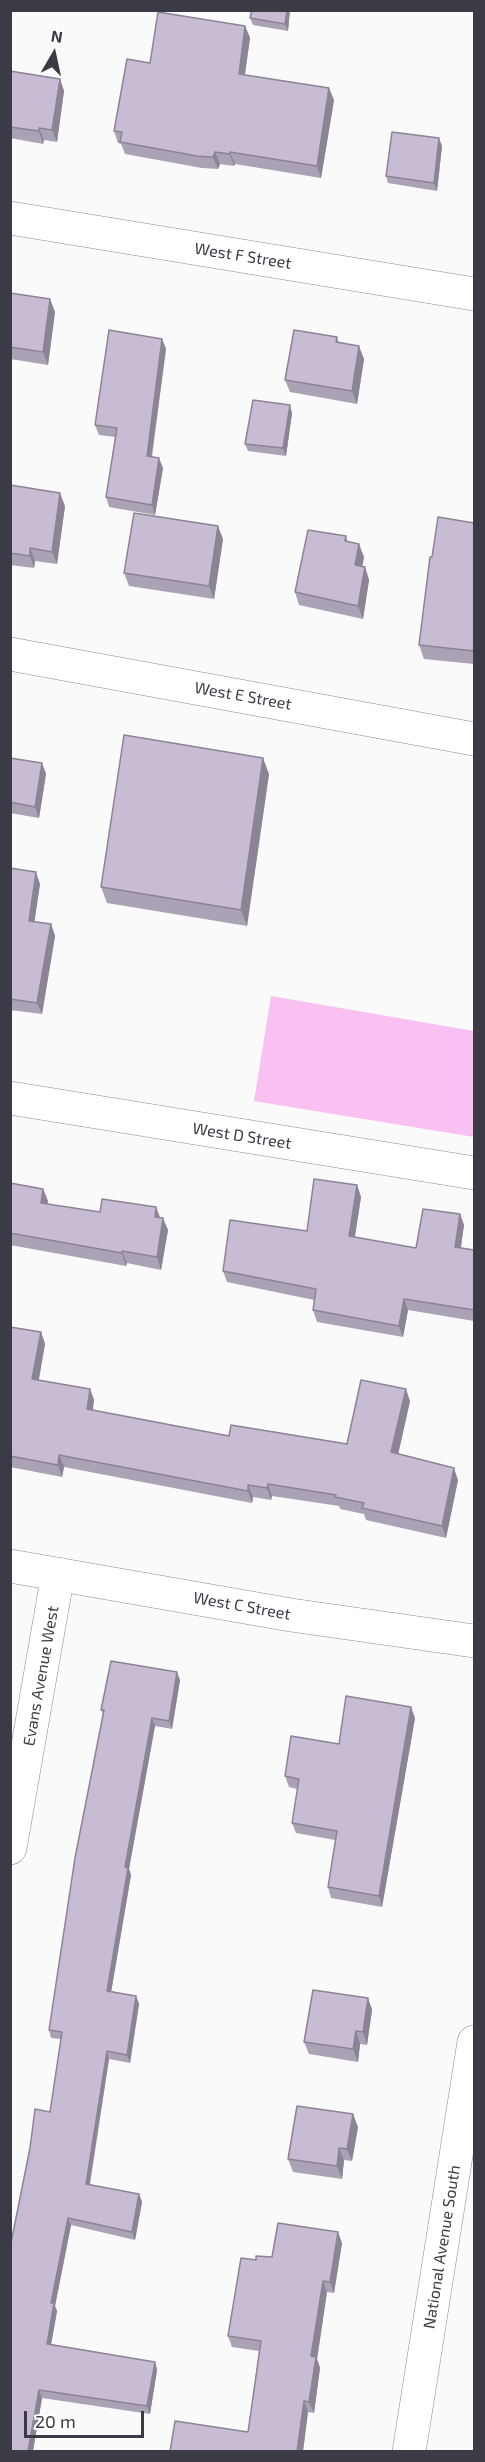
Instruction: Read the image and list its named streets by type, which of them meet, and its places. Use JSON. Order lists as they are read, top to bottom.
{
  "streets": {
    "street": [
      "West F Street",
      "West E Street",
      "West D Street",
      "West C Street",
      "Evans Avenue West",
      "National Avenue South"
    ]
  },
  "crossings": [
    ["West C Street", "Evans Avenue West"]
  ],
  "scale_bar": "20 m",
  "north": "top"
}
